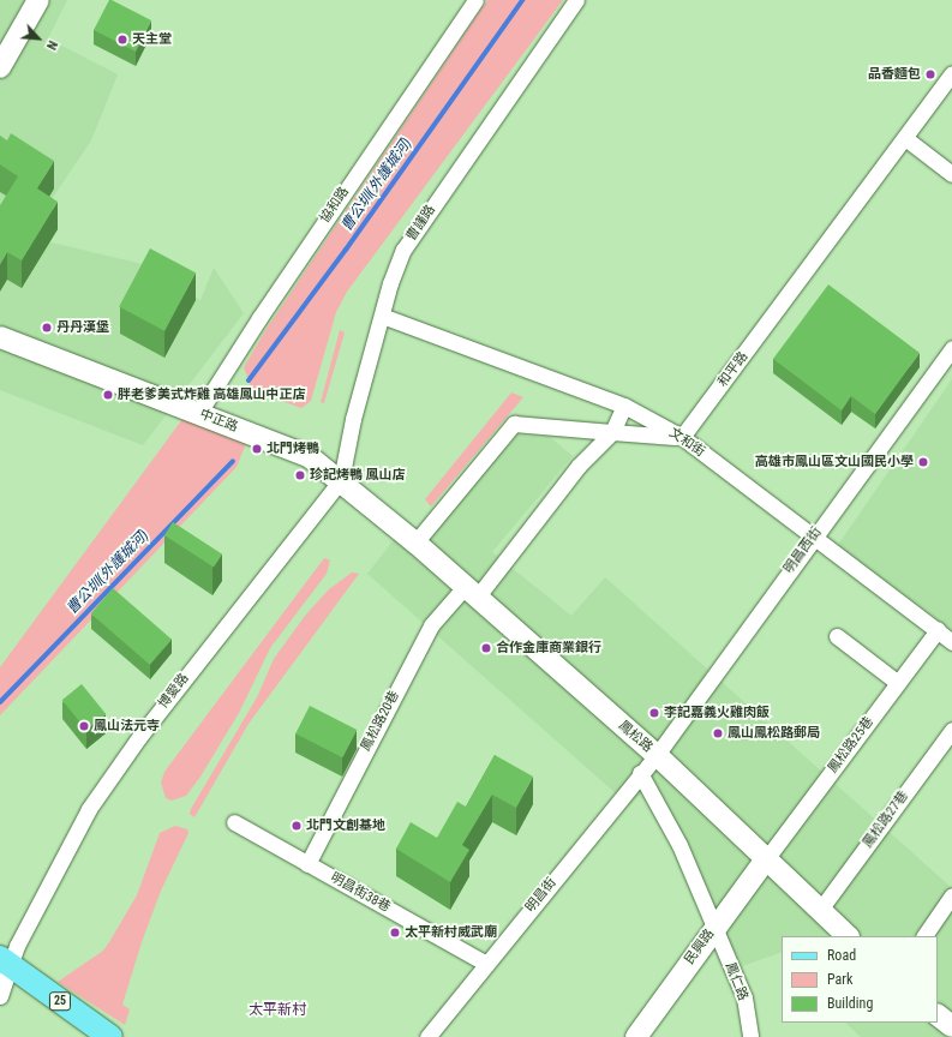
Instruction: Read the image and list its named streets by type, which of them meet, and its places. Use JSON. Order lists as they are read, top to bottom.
{
  "streets": {
    "main road": ["25"],
    "street": [
      "協和路",
      "曹謹路",
      "和平路",
      "中正路",
      "文和街",
      "明昌西街",
      "博愛路",
      "鳳松路20巷",
      "鳳松路",
      "鳳松路25巷",
      "鳳松路27巷",
      "明昌街38巷",
      "明昌街",
      "民興路",
      "鳳仁路"
    ]
  },
  "crossings": [
    ["協和路", "中正路"],
    ["曹謹路", "中正路"],
    ["曹謹路", "文和街"],
    ["曹謹路", "博愛路"],
    ["和平路", "文和街"],
    ["中正路", "博愛路"],
    ["中正路", "鳳松路"],
    ["文和街", "明昌西街"],
    ["文和街", "鳳松路25巷"],
    ["明昌西街", "鳳松路"],
    ["明昌西街", "明昌街"],
    ["博愛路", "25"],
    ["鳳松路20巷", "鳳松路"],
    ["鳳松路20巷", "明昌街38巷"],
    ["鳳松路", "鳳松路25巷"],
    ["鳳松路", "鳳松路27巷"],
    ["鳳松路", "明昌街"],
    ["鳳松路", "民興路"],
    ["鳳松路25巷", "民興路"],
    ["明昌街38巷", "明昌街"],
    ["明昌街", "鳳仁路"],
    ["民興路", "鳳仁路"]
  ],
  "districts": ["太平新村"],
  "water": ["曹公圳(外護城河)"],
  "places": [
    "天主堂",
    "品香麵包",
    "丹丹漢堡",
    "胖老爹美式炸雞 高雄鳳山中正店",
    "北門烤鴨",
    "高雄市鳳山區文山國民小學",
    "珍記烤鴨 鳳山店",
    "合作金庫商業銀行",
    "李記嘉義火雞肉飯",
    "鳳山法元寺",
    "鳳山鳳松路郵局",
    "北門文創基地",
    "太平新村威武廟"
  ],
  "legend": ["Road", "Park", "Building"],
  "north": "bottom right"
}
